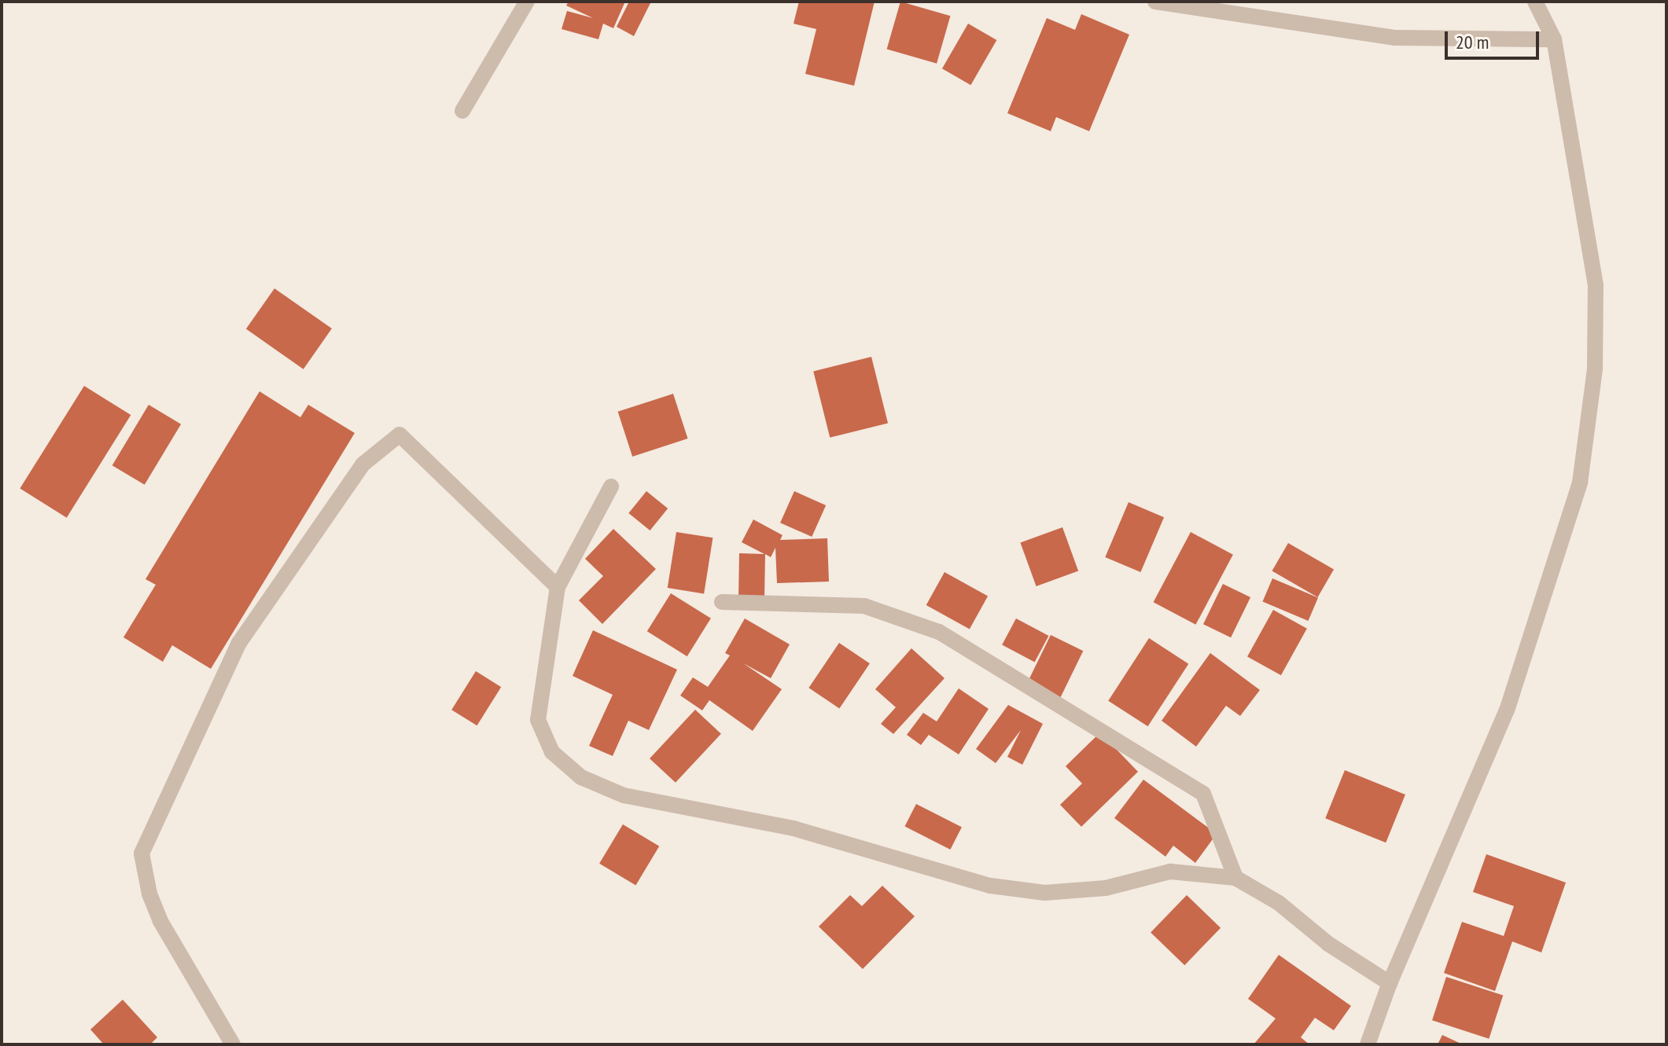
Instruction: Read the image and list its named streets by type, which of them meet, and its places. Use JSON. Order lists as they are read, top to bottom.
{
  "scale_bar": "20 m"
}
